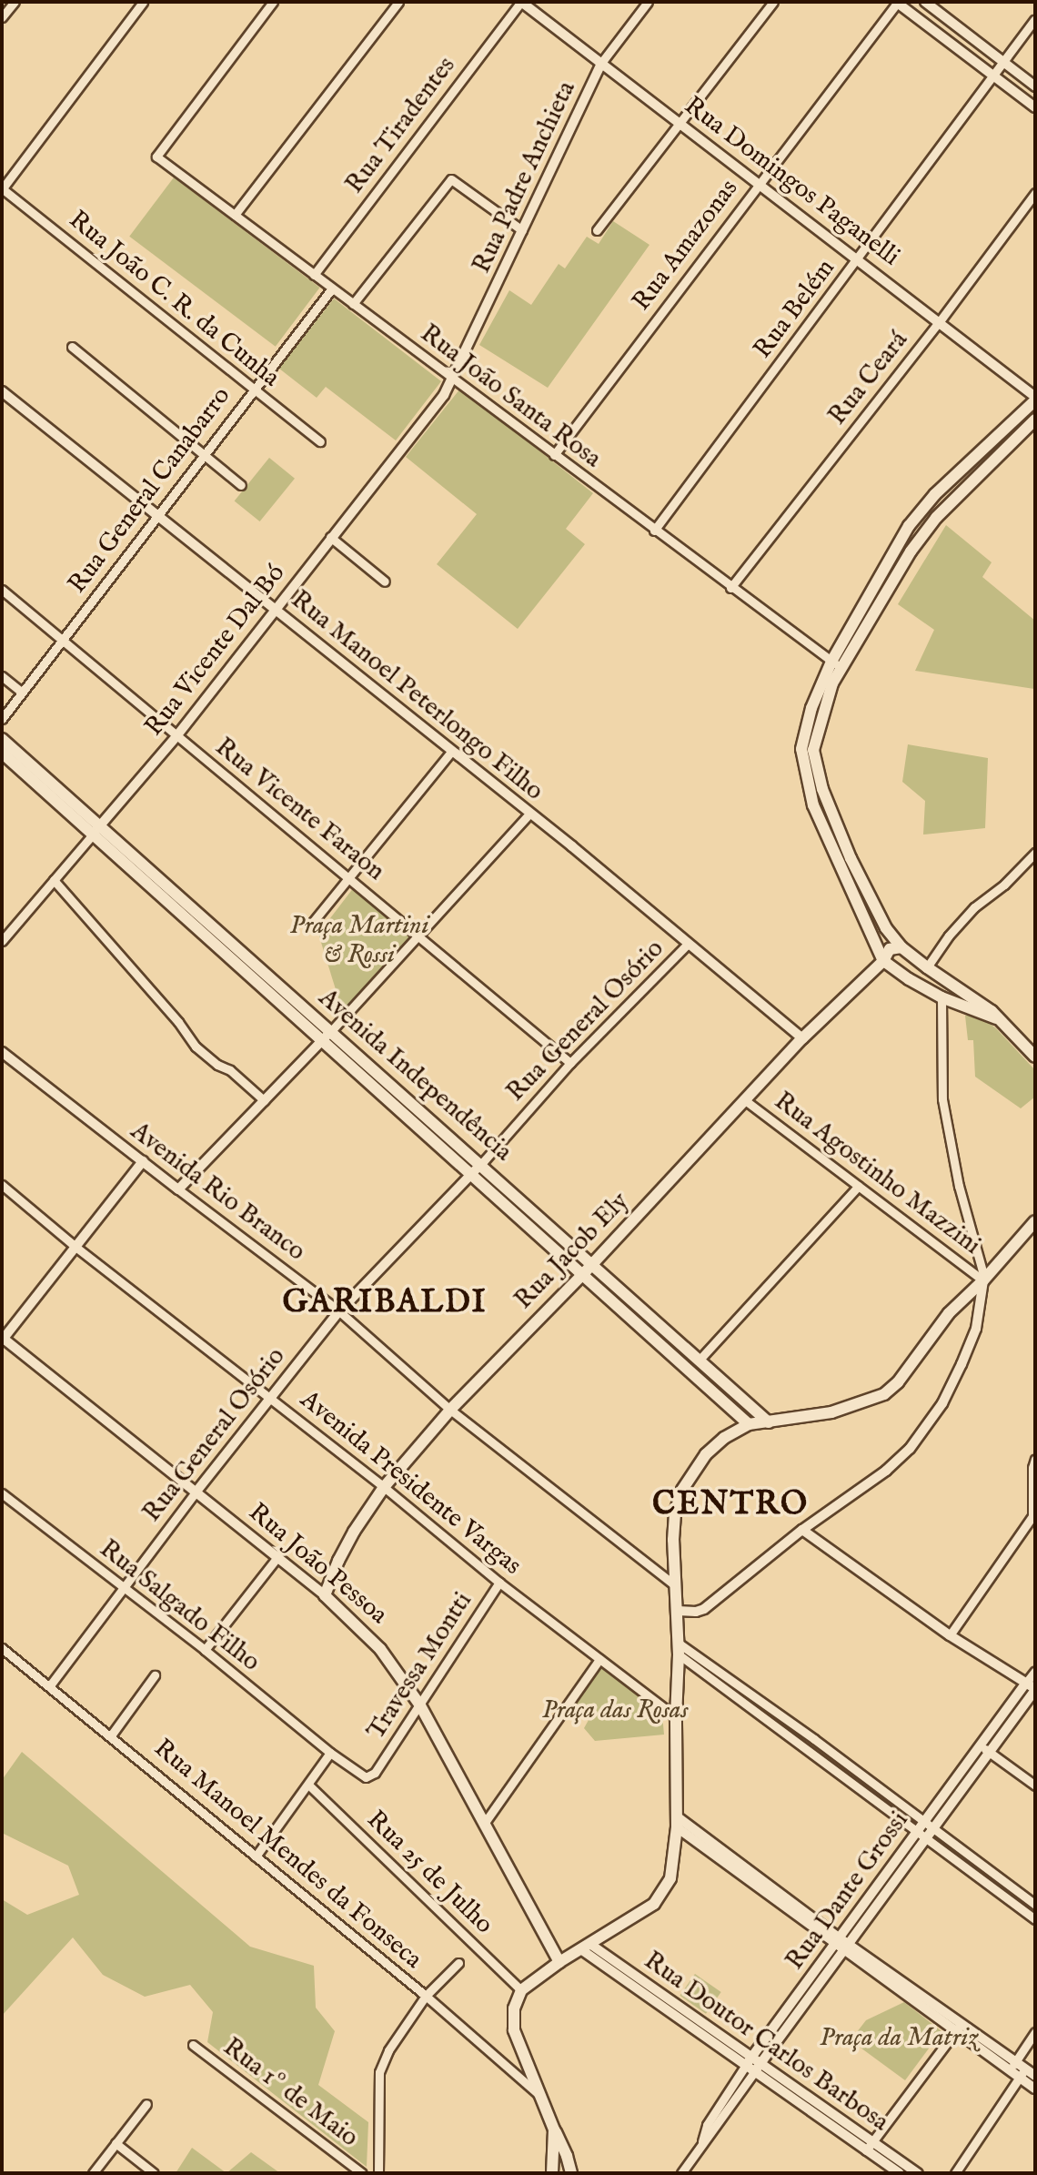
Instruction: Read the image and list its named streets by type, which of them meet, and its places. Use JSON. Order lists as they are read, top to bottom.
{
  "streets": {
    "main road": ["Avenida Independência", "Rua Jacob Ely", "Rua João Pessoa"],
    "street": [
      "Rua Tiradentes",
      "Rua Padre Anchieta",
      "Rua Domingos Paganelli",
      "Rua Amazonas",
      "Rua João C. R. da Cunha",
      "Rua Belém",
      "Rua Ceará",
      "Rua João Santa Rosa",
      "Rua General Canabarro",
      "Rua Vicente Dal Bó",
      "Rua Manoel Peterlongo Filho",
      "Rua Vicente Faraon",
      "Rua General Osório",
      "Rua Agostinho Mazzini",
      "Avenida Rio Branco",
      "Avenida Presidente Vargas",
      "Rua Salgado Filho",
      "Travessa Montti",
      "Rua Manoel Mendes da Fonseca",
      "Rua 25 de Julho",
      "Rua Dante Grossi",
      "Rua Doutor Carlos Barbosa",
      "Rua 1º de Maio"
    ]
  },
  "crossings": [
    ["Rua Tiradentes", "Rua Domingos Paganelli"],
    ["Rua Tiradentes", "Rua João Santa Rosa"],
    ["Rua Padre Anchieta", "Rua Domingos Paganelli"],
    ["Rua Padre Anchieta", "Rua João Santa Rosa"],
    ["Rua Padre Anchieta", "Rua Vicente Dal Bó"],
    ["Rua Domingos Paganelli", "Rua Amazonas"],
    ["Rua Domingos Paganelli", "Rua Belém"],
    ["Rua Domingos Paganelli", "Rua Ceará"],
    ["Rua Amazonas", "Rua João Santa Rosa"],
    ["Rua João C. R. da Cunha", "Rua General Canabarro"],
    ["Rua Belém", "Rua João Santa Rosa"],
    ["Rua Ceará", "Rua João Santa Rosa"],
    ["Rua João Santa Rosa", "Rua General Canabarro"],
    ["Rua João Santa Rosa", "Rua Vicente Dal Bó"],
    ["Rua General Canabarro", "Rua Manoel Peterlongo Filho"],
    ["Rua General Canabarro", "Rua Vicente Faraon"],
    ["Rua Vicente Dal Bó", "Rua Manoel Peterlongo Filho"],
    ["Rua Vicente Dal Bó", "Rua Vicente Faraon"],
    ["Rua Vicente Dal Bó", "Avenida Independência"],
    ["Rua Manoel Peterlongo Filho", "Rua General Osório"],
    ["Rua Manoel Peterlongo Filho", "Rua Jacob Ely"],
    ["Rua Vicente Faraon", "Rua General Osório"],
    ["Rua General Osório", "Avenida Independência"],
    ["Rua General Osório", "Avenida Rio Branco"],
    ["Rua General Osório", "Avenida Presidente Vargas"],
    ["Rua General Osório", "Rua João Pessoa"],
    ["Rua General Osório", "Rua Salgado Filho"],
    ["Rua General Osório", "Rua Manoel Mendes da Fonseca"],
    ["Avenida Independência", "Rua Jacob Ely"],
    ["Rua Agostinho Mazzini", "Rua Jacob Ely"],
    ["Avenida Rio Branco", "Rua Jacob Ely"],
    ["Rua Jacob Ely", "Avenida Presidente Vargas"],
    ["Rua Jacob Ely", "Rua João Pessoa"],
    ["Avenida Presidente Vargas", "Travessa Montti"],
    ["Rua João Pessoa", "Travessa Montti"],
    ["Rua Salgado Filho", "Travessa Montti"],
    ["Rua Manoel Mendes da Fonseca", "Rua 1º de Maio"],
    ["Rua Dante Grossi", "Rua Doutor Carlos Barbosa"]
  ],
  "districts": ["GARIBALDI", "CENTRO"],
  "parks": ["Praça Martini & Rossi", "Praça das Rosas", "Praça da Matriz"]
}
